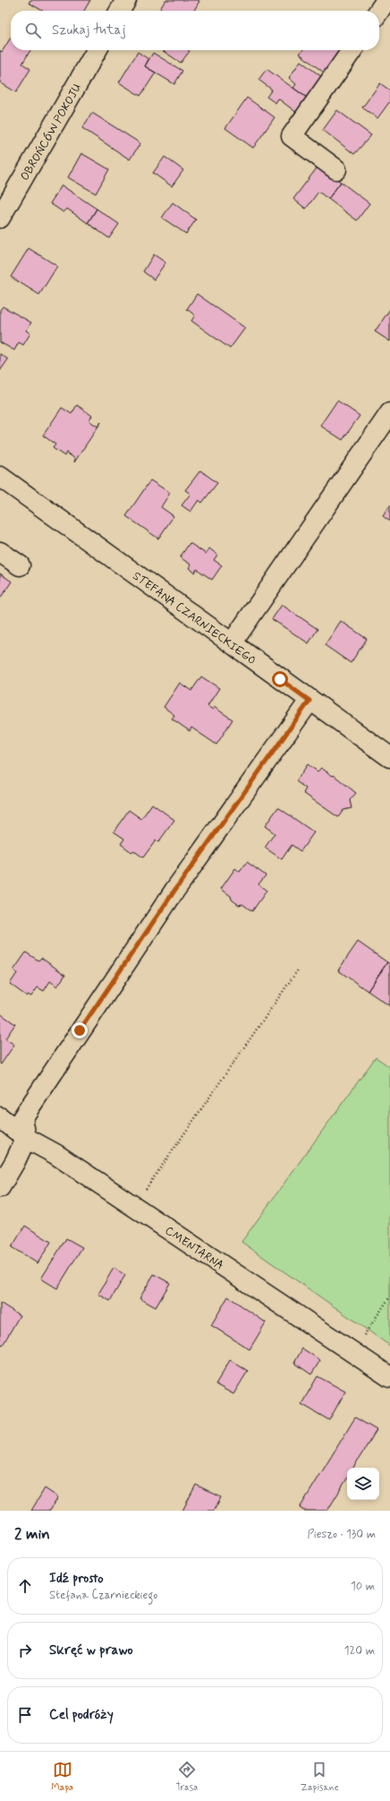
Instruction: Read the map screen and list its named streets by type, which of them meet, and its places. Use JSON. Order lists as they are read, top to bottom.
{
  "streets": {
    "street": ["OBROŃCÓW POKOJU", "STEFANA CZARNIECKIEGO", "CMENTARNA"]
  },
  "page": {
    "search": "Szukaj tutaj",
    "heading": ["2 min", "Pieszo · 130 m"],
    "list": [
      ["Idź prosto", "Stefana Czarnieckiego", "10 m"],
      ["Skręć w prawo", "120 m"],
      "Cel podróży"
    ],
    "nav": ["Mapa", "Trasa", "Zapisane"]
  }
}
